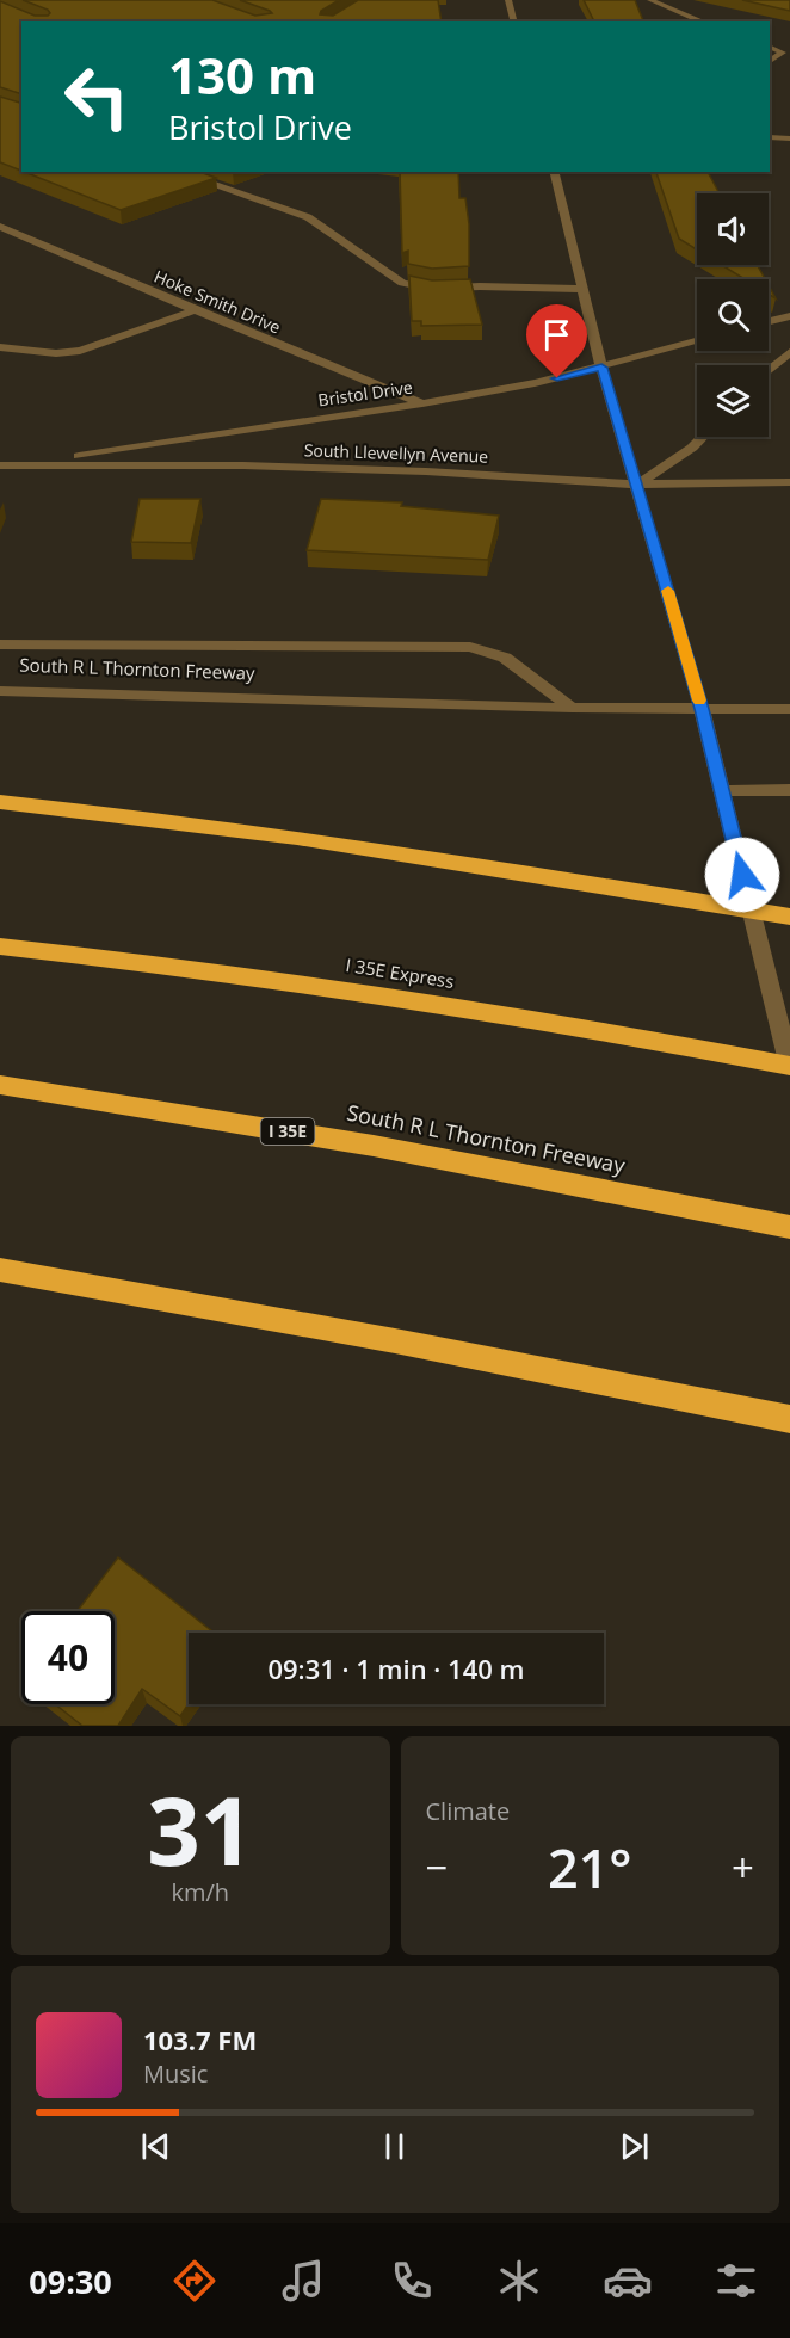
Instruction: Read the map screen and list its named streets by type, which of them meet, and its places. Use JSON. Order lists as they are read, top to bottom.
{
  "streets": {
    "highway": ["South R L Thornton Freeway", "I 35E Express", "I 35E"],
    "street": ["Hoke Smith Drive", "Bristol Drive", "South Llewellyn Avenue"]
  },
  "crossings": [
    ["Hoke Smith Drive", "Bristol Drive"],
    ["Bristol Drive", "South Llewellyn Avenue"]
  ],
  "page": {
    "turn": ["130 m", "Bristol Drive"],
    "limit": "40",
    "trip": "09:31 · 1 min · 140 m",
    "tile": [
      ["31", "km/h"],
      "Climate"
    ],
    "heat": ["−", "21°", "+"],
    "song": ["103.7 FM", "Music"],
    "tabs": "09:30"
  }
}
